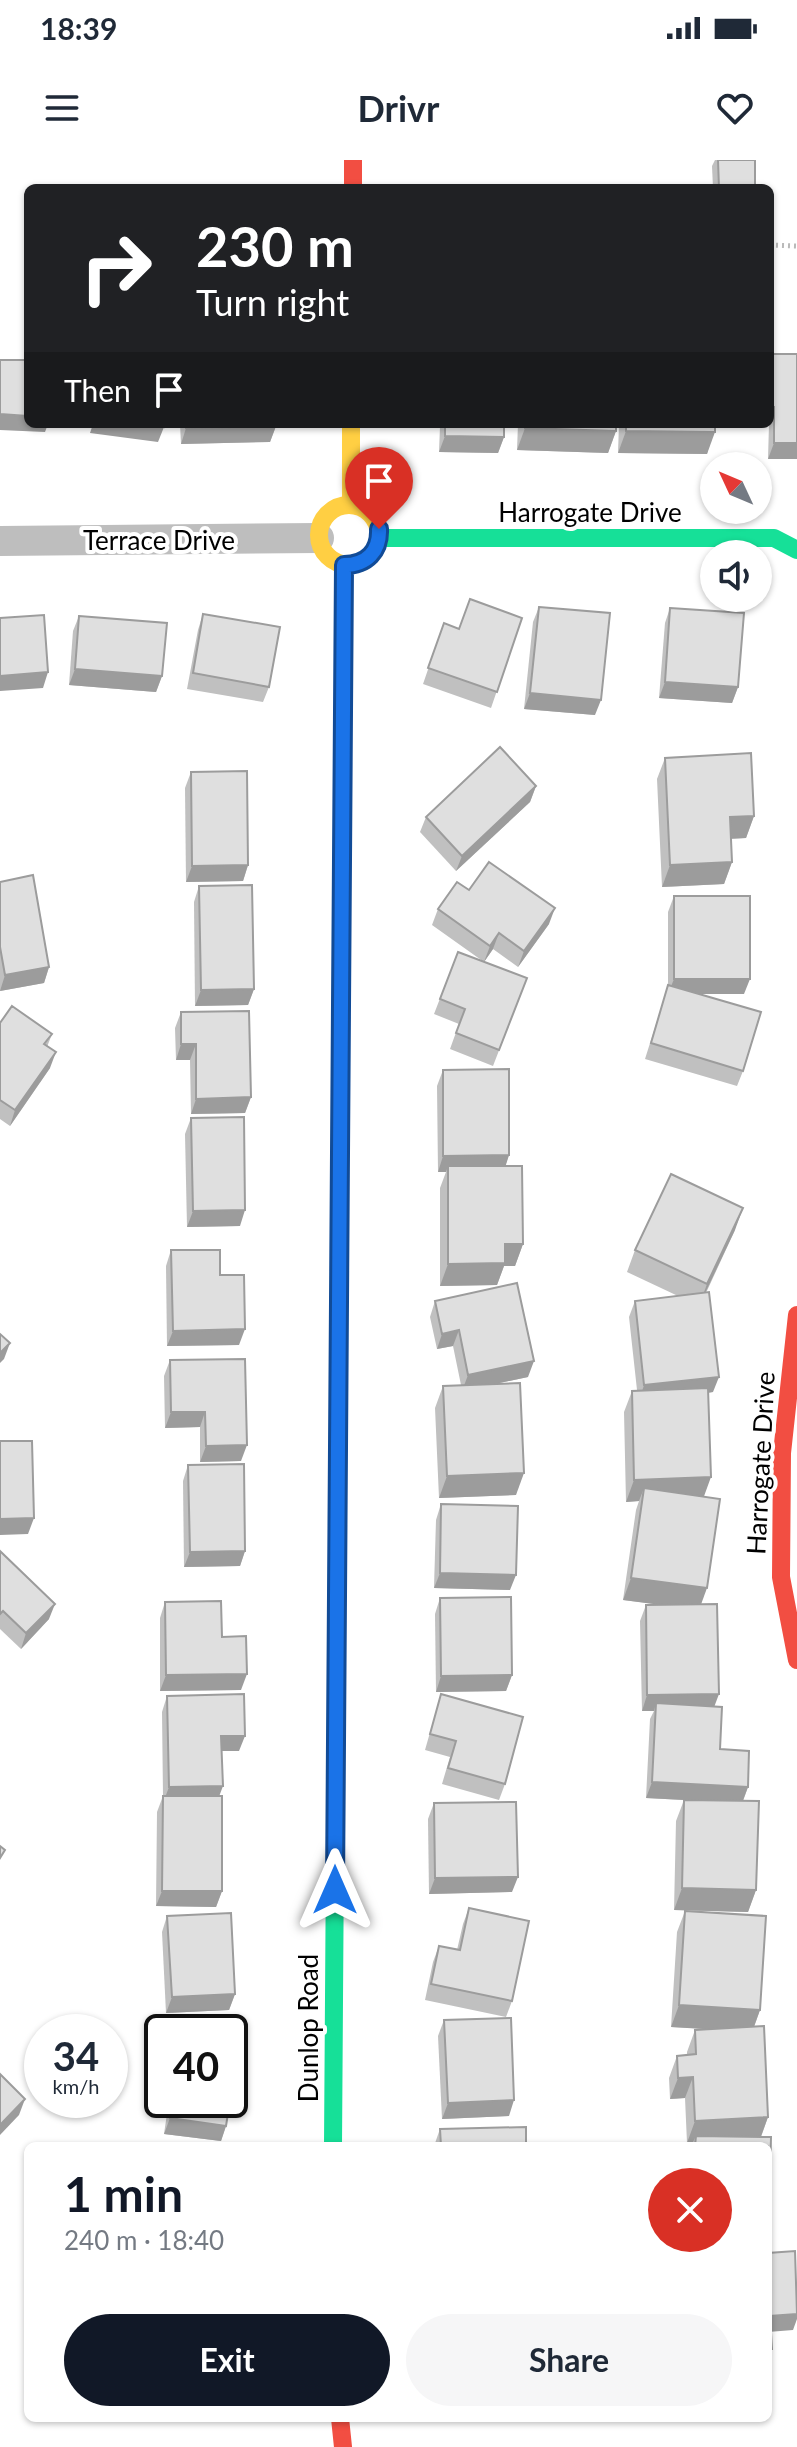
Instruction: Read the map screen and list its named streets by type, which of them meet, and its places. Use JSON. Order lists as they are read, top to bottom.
{
  "streets": {
    "street": ["Harrogate Drive", "Terrace Drive", "Dunlop Road"]
  },
  "crossings": [
    ["Harrogate Drive", "Terrace Drive"],
    ["Harrogate Drive", "Dunlop Road"],
    ["Terrace Drive", "Dunlop Road"]
  ],
  "north": "top left",
  "page": {
    "status": "18:39",
    "header": "Drivr",
    "turn": ["230 m", "Turn right"],
    "then": "Then",
    "speed": "34 km/h",
    "limit": "40",
    "heading": ["1 min", "240 m · 18:40"],
    "buttons": ["Exit", "Share"]
  }
}
